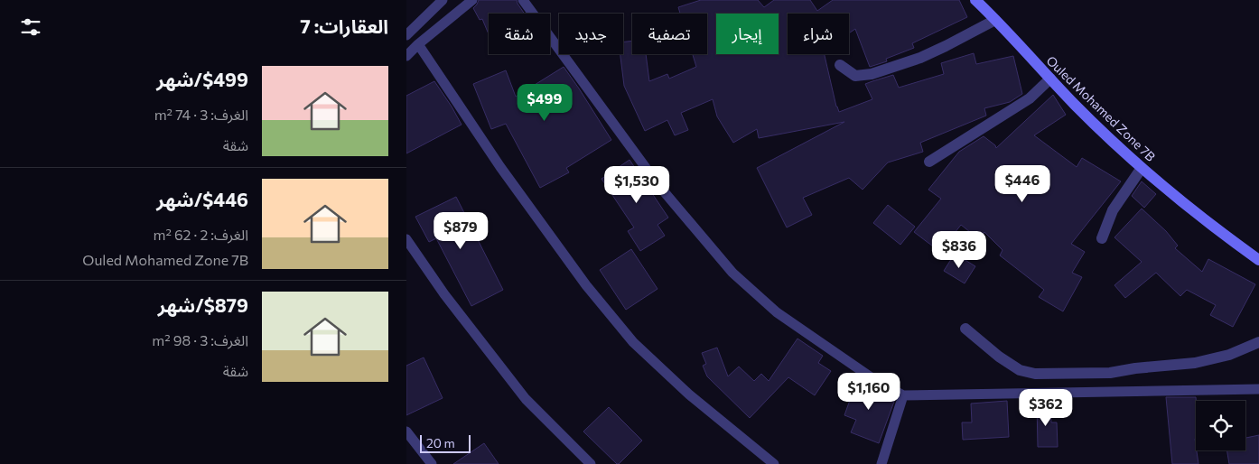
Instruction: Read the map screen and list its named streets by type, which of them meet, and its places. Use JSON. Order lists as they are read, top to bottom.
{
  "streets": {
    "main road": ["Ouled Mohamed Zone 7B"]
  },
  "scale_bar": "20 m",
  "page": {
    "heading": "العقارات: 7",
    "chip": [
      "شراء",
      "إيجار",
      "تصفية",
      "جديد",
      "شقة"
    ],
    "list": [
      {
        "name": "$499/شهر",
        "note": "الغرف: 3 · 74 m² · شقة"
      },
      {
        "name": "$446/شهر",
        "note": "الغرف: 2 · 62 m² · Ouled Mohamed Zone 7B"
      },
      {
        "name": "$879/شهر",
        "note": "الغرف: 3 · 98 m² · شقة"
      }
    ],
    "price": [
      "$499",
      "$446",
      "$1,530",
      "$879",
      "$836",
      "$1,160",
      "$362"
    ],
    "scale": "20 m"
  }
}
